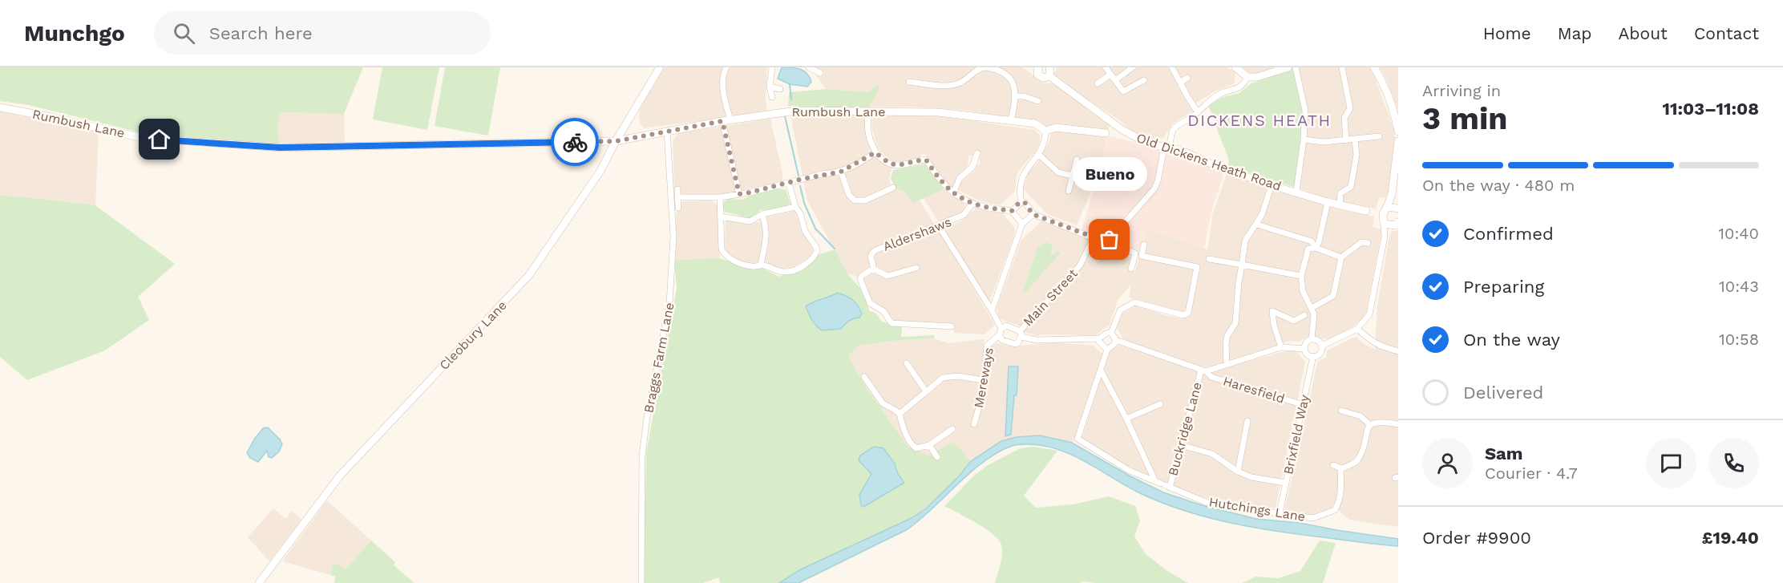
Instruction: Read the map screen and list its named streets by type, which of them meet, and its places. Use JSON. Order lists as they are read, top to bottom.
{
  "streets": {
    "street": [
      "Rumbush Lane",
      "Old Dickens Heath Road",
      "Aldershaws",
      "Main Street",
      "Cleobury Lane",
      "Braggs Farm Lane",
      "Mereways",
      "Haresfield",
      "Buckridge Lane",
      "Brixfield Way",
      "Hutchings Lane"
    ]
  },
  "crossings": [
    ["Rumbush Lane", "Cleobury Lane"],
    ["Rumbush Lane", "Braggs Farm Lane"],
    ["Haresfield", "Buckridge Lane"],
    ["Haresfield", "Brixfield Way"],
    ["Buckridge Lane", "Hutchings Lane"],
    ["Brixfield Way", "Hutchings Lane"]
  ],
  "districts": ["DICKENS HEATH"],
  "places": ["Bueno"],
  "page": {
    "header": "Munchgo",
    "search": "Search here",
    "nav": [
      "Home",
      "Map",
      "About",
      "Contact"
    ],
    "heading": ["3 min", "Arriving in", "11:03–11:08"],
    "panel": [
      "Sam",
      "Courier · 4.7",
      "Order #9900",
      "£19.40"
    ],
    "bar": "On the way · 480 m",
    "bubble": "Bueno",
    "list": [
      ["Confirmed", "10:40"],
      ["Preparing", "10:43"],
      ["On the way", "10:58"],
      "Delivered"
    ]
  }
}
